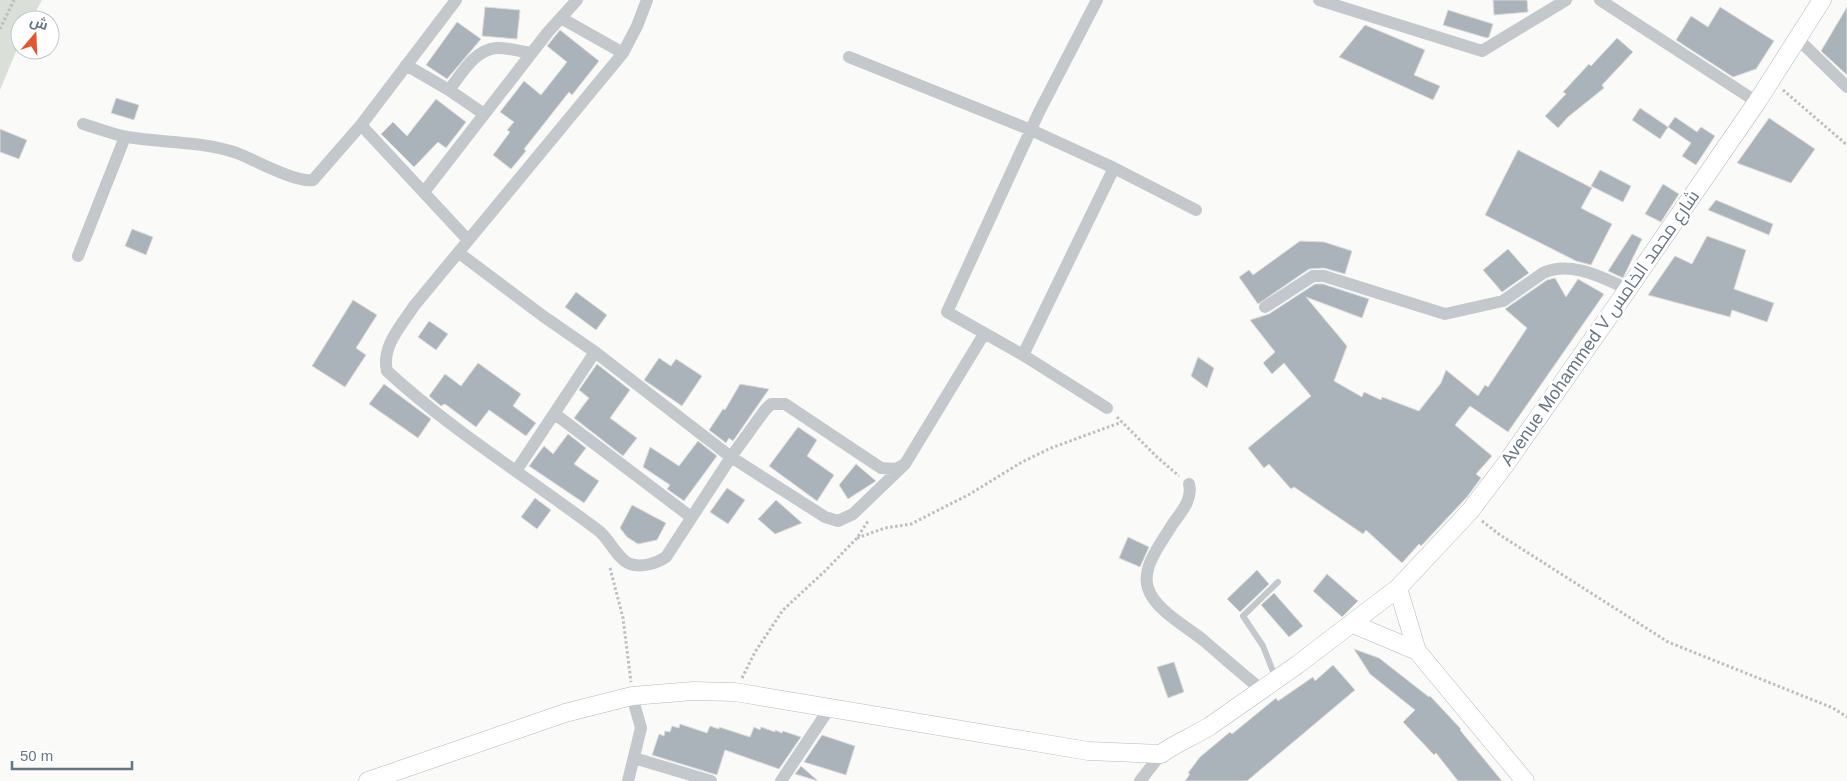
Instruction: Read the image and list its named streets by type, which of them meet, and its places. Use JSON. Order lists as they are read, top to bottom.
{
  "streets": {
    "main road": ["Avenue Mohammed V شارع محمد الخامس"]
  },
  "scale_bar": "50 m",
  "north": "top"
}
